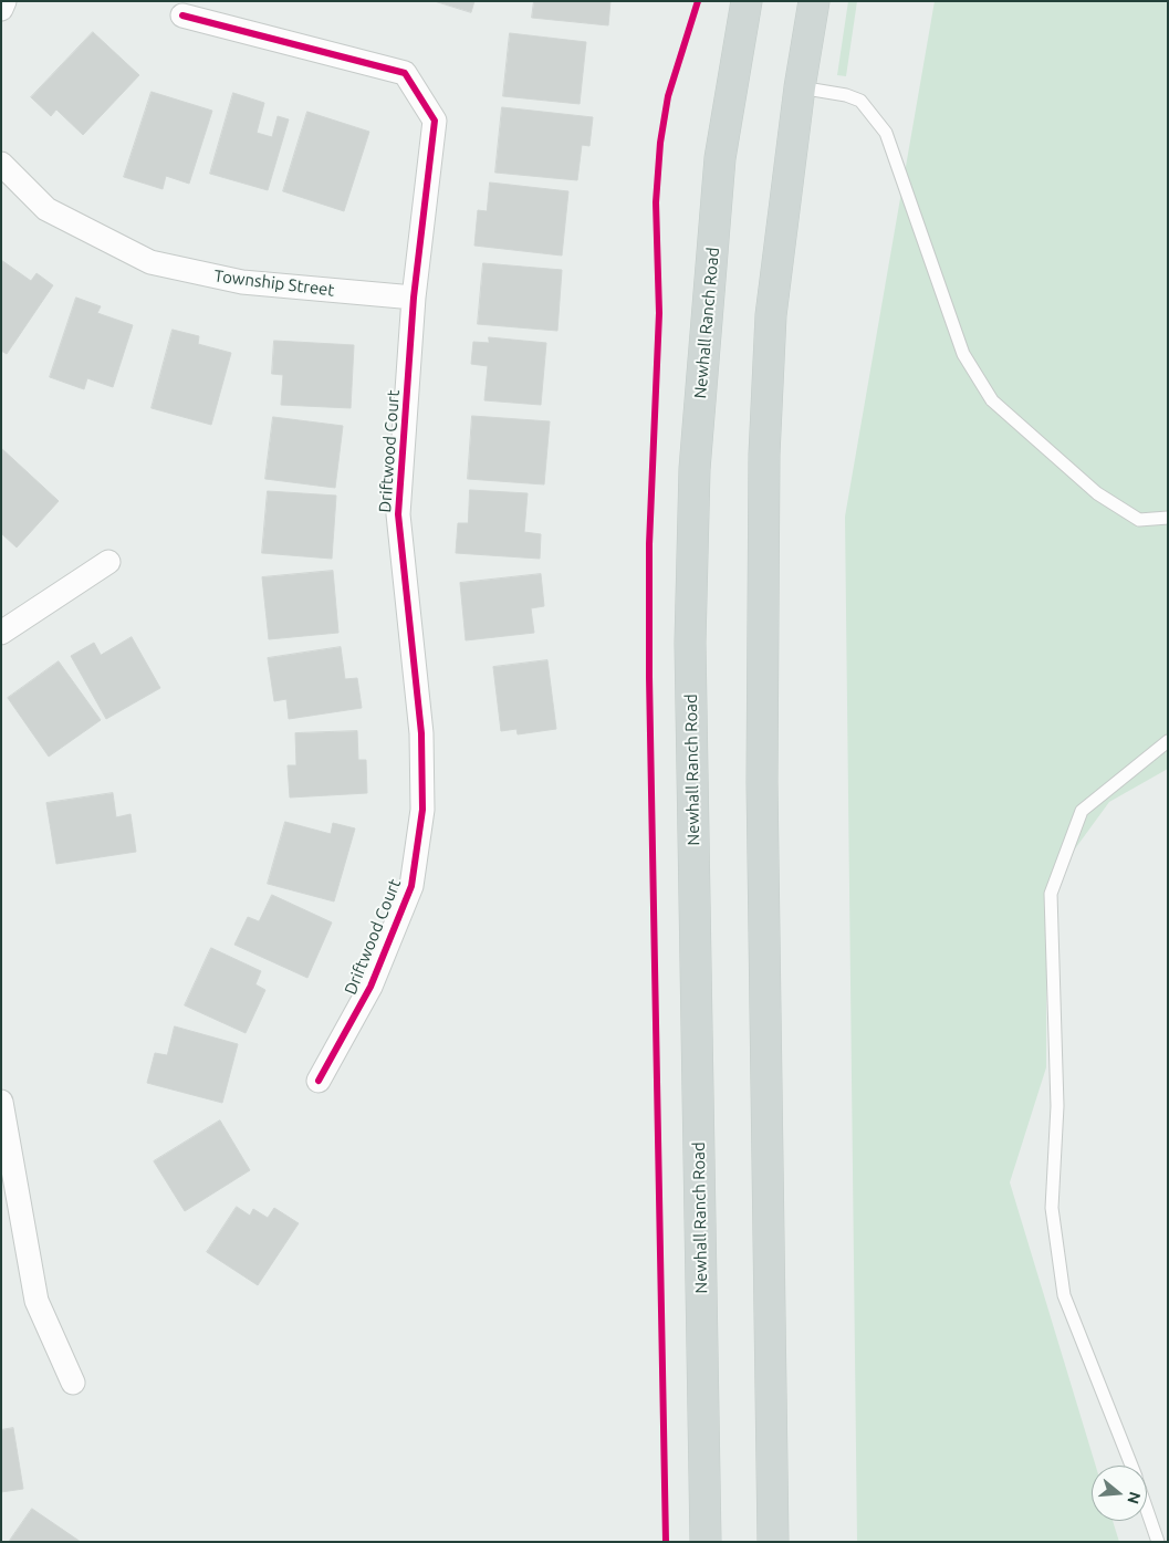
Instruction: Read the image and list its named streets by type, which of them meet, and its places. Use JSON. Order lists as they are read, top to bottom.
{
  "streets": {
    "main road": ["Newhall Ranch Road"],
    "street": ["Township Street", "Driftwood Court"]
  },
  "crossings": [
    ["Township Street", "Driftwood Court"]
  ],
  "north": "right"
}
